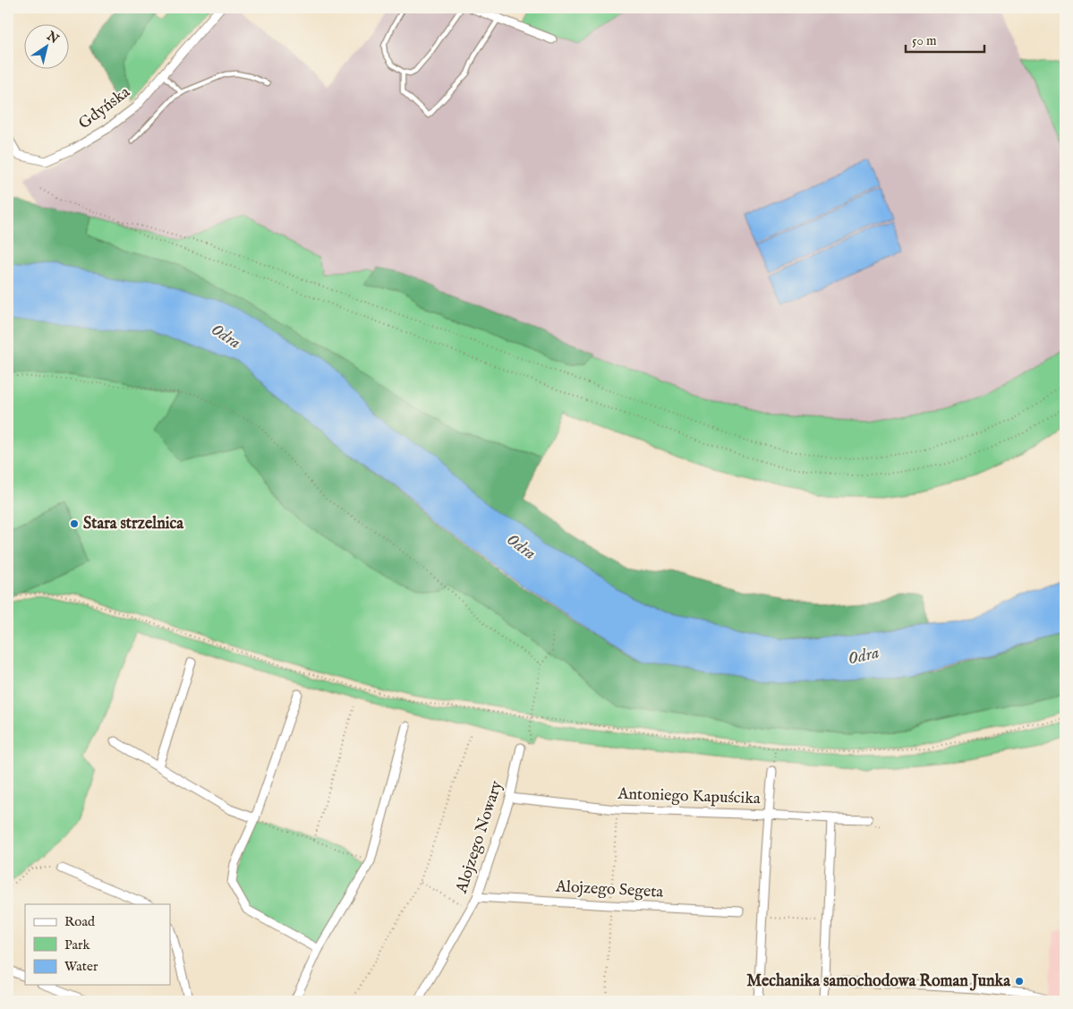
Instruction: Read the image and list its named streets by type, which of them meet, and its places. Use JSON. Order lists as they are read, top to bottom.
{
  "streets": {
    "street": [
      "Gdyńska",
      "Antoniego Kapuścika",
      "Alojzego Nowary",
      "Alojzego Segeta"
    ]
  },
  "crossings": [
    ["Antoniego Kapuścika", "Alojzego Nowary"],
    ["Alojzego Nowary", "Alojzego Segeta"]
  ],
  "water": ["Odra"],
  "places": ["Stara strzelnica", "Mechanika samochodowa Roman Junka"],
  "legend": ["Road", "Park", "Water"],
  "scale_bar": "50 m",
  "north": "top right"
}
